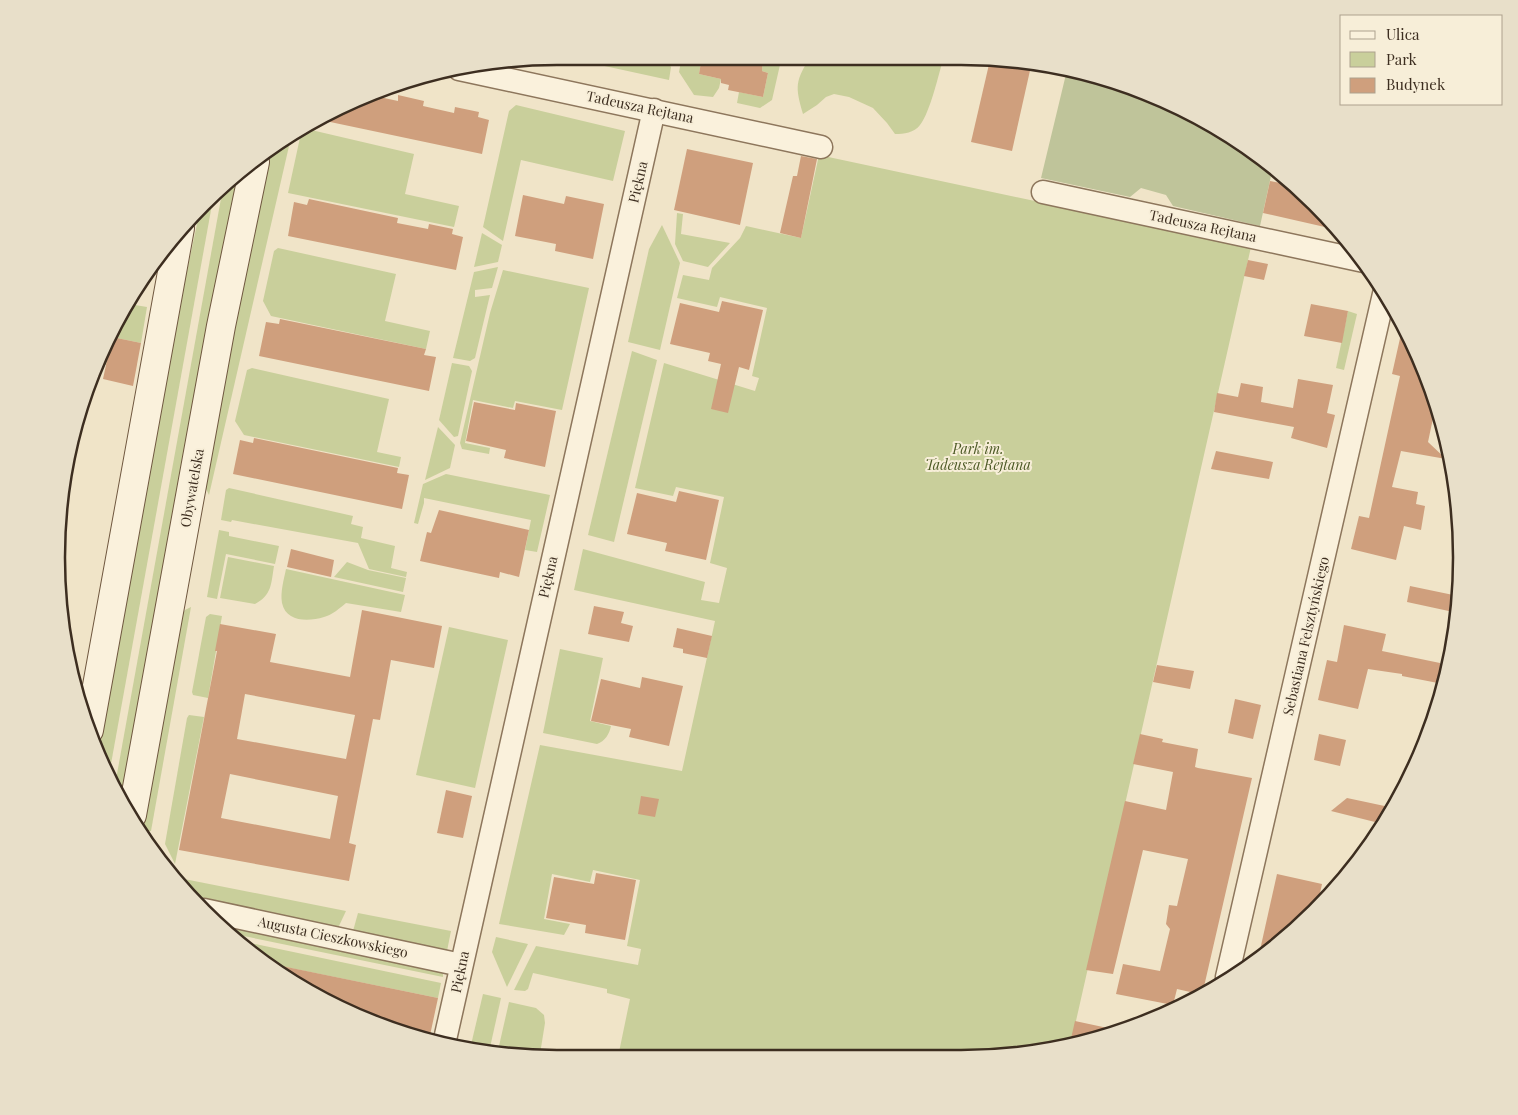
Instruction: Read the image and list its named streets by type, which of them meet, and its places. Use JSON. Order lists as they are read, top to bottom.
{
  "streets": {
    "main road": ["Obywatelska"],
    "street": [
      "Tadeusza Rejtana",
      "Piękna",
      "Sebastiana Felsztyńskiego",
      "Augusta Cieszkowskiego"
    ]
  },
  "crossings": [
    ["Tadeusza Rejtana", "Piękna"],
    ["Piękna", "Augusta Cieszkowskiego"]
  ],
  "parks": ["Park im. Tadeusza Rejtana"],
  "legend": ["Ulica", "Park", "Budynek"]
}
